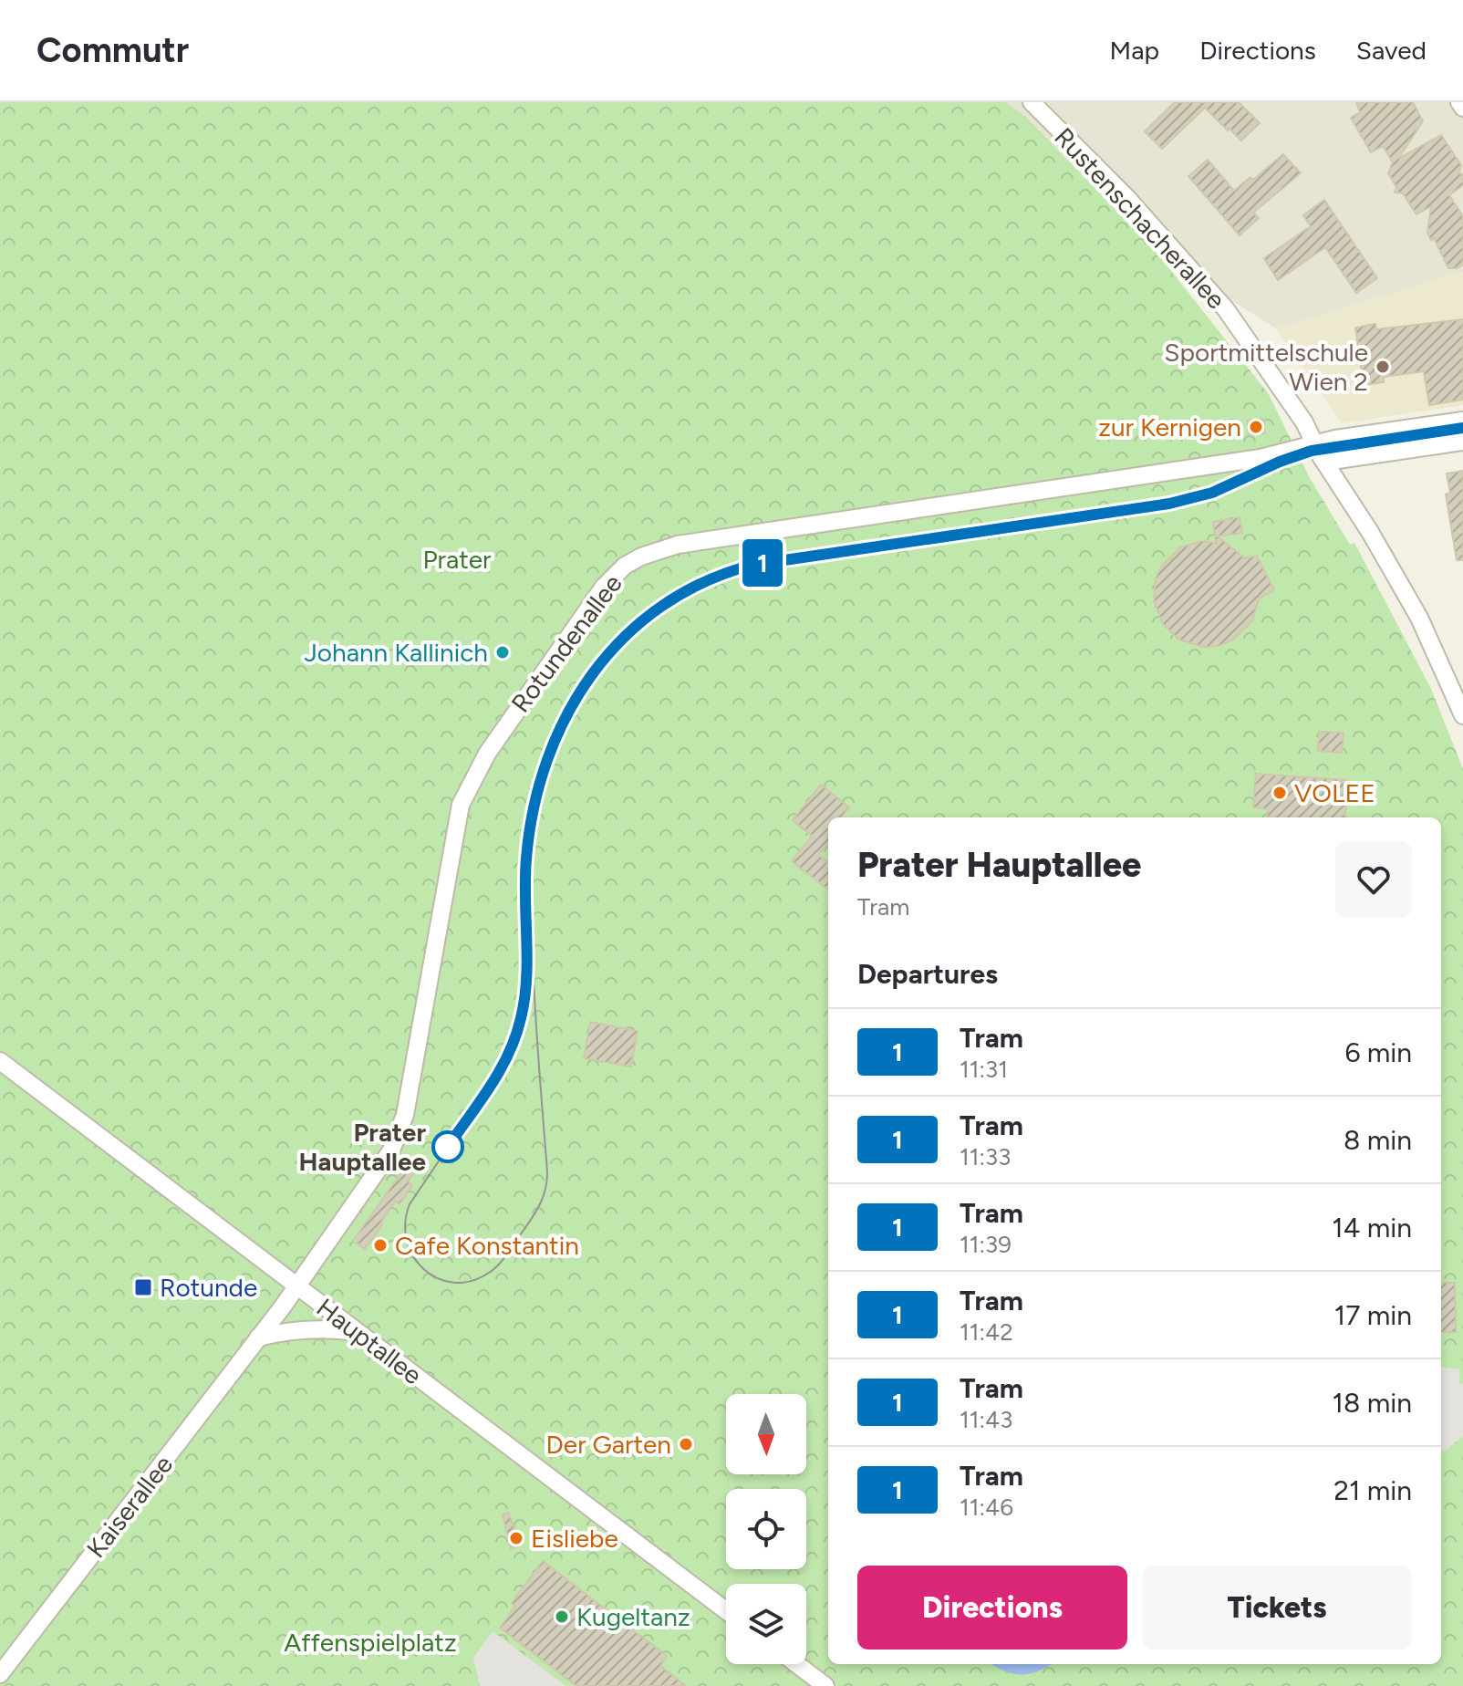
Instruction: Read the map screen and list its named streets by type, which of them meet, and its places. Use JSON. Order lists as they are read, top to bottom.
{
  "streets": {
    "street": [
      "Rustenschacherallee",
      "Rotundenallee",
      "Hauptallee",
      "Kaiserallee"
    ]
  },
  "crossings": [
    ["Rustenschacherallee", "Rotundenallee"],
    ["Rotundenallee", "Hauptallee"],
    ["Rotundenallee", "Kaiserallee"],
    ["Hauptallee", "Kaiserallee"]
  ],
  "parks": ["Prater", "Affenspielplatz"],
  "places": {
    "other": [
      "Sportmittelschule Wien 2",
      "zur Kernigen",
      "Johann Kallinich",
      "VOLEE",
      "Prater Hauptallee",
      "Cafe Konstantin",
      "Der Garten",
      "Eisliebe",
      "Kugeltanz"
    ],
    "transit": ["Rotunde"]
  },
  "lines": ["tram line 1"],
  "north": "bottom",
  "page": {
    "header": "Commutr",
    "nav": ["Map", "Directions", "Saved"],
    "on_map": "1",
    "heading": [
      ["Prater Hauptallee", "Tram"],
      "Departures"
    ],
    "list": [
      {
        "mark": "1",
        "name": "Tram",
        "note": "11:31",
        "value": "6 min"
      },
      {
        "mark": "1",
        "name": "Tram",
        "note": "11:33",
        "value": "8 min"
      },
      {
        "mark": "1",
        "name": "Tram",
        "note": "11:39",
        "value": "14 min"
      },
      {
        "mark": "1",
        "name": "Tram",
        "note": "11:42",
        "value": "17 min"
      },
      {
        "mark": "1",
        "name": "Tram",
        "note": "11:43",
        "value": "18 min"
      },
      {
        "mark": "1",
        "name": "Tram",
        "note": "11:46",
        "value": "21 min"
      }
    ],
    "buttons": ["Directions", "Tickets"]
  }
}
